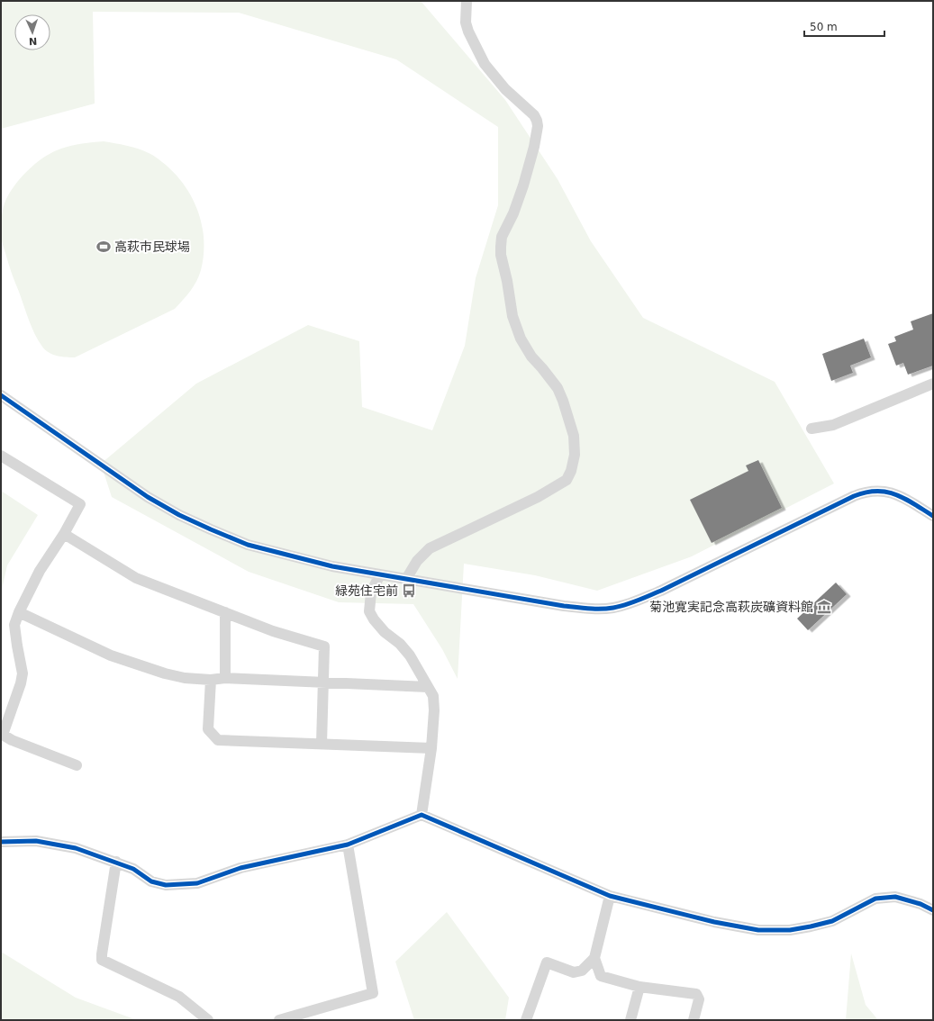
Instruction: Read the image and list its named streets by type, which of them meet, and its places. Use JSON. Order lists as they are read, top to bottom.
{
  "places": {
    "sports": ["高萩市民球場"],
    "bus stop": ["緑苑住宅前"],
    "museum": ["菊池寛実記念高萩炭礦資料館"]
  },
  "scale_bar": "50 m",
  "north": "bottom"
}
